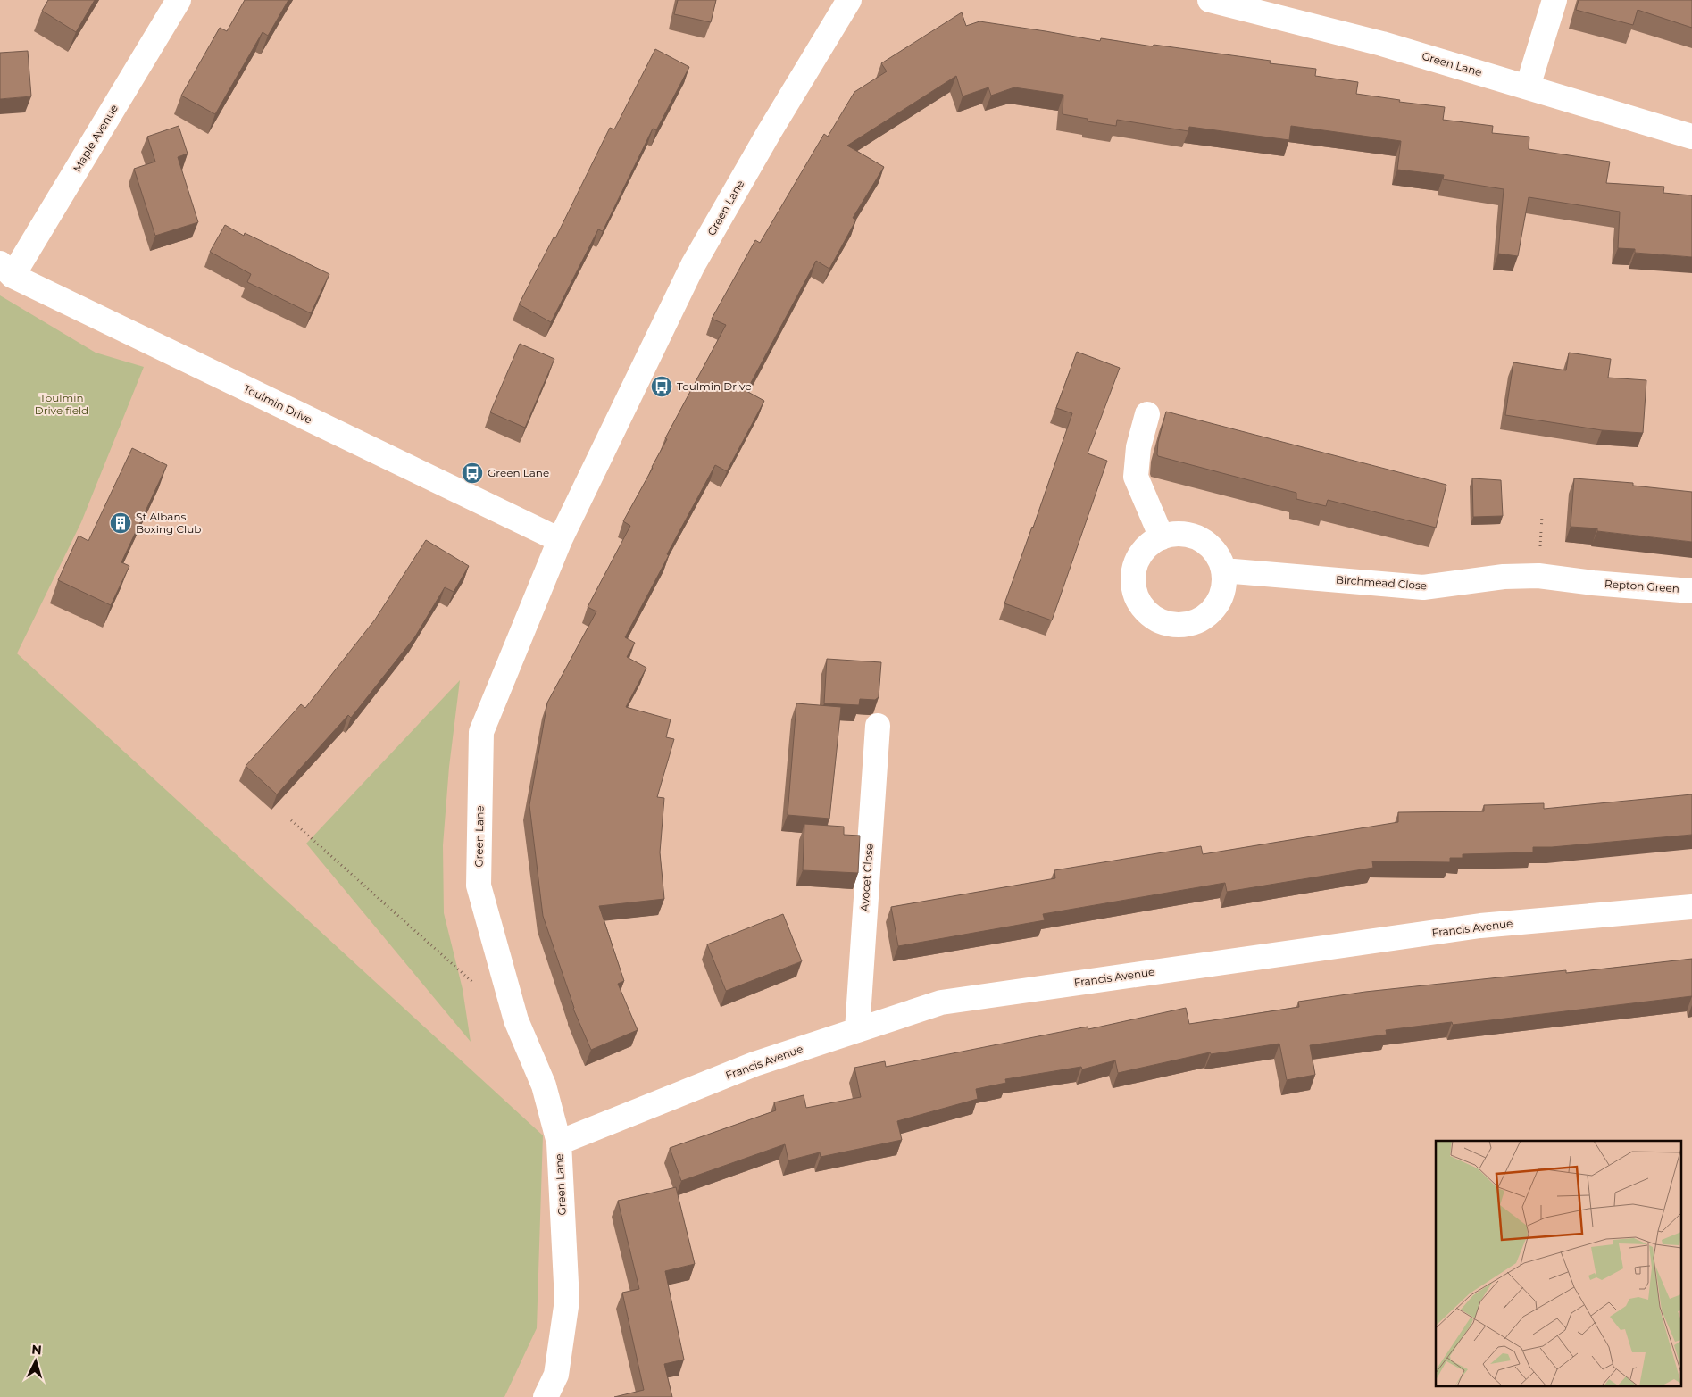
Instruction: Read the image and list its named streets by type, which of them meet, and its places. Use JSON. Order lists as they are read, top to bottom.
{
  "streets": {
    "street": [
      "Green Lane",
      "Maple Avenue",
      "Toulmin Drive",
      "Birchmead Close",
      "Repton Green",
      "Avocet Close",
      "Francis Avenue"
    ]
  },
  "crossings": [
    ["Green Lane", "Toulmin Drive"],
    ["Green Lane", "Francis Avenue"],
    ["Maple Avenue", "Toulmin Drive"],
    ["Birchmead Close", "Repton Green"],
    ["Avocet Close", "Francis Avenue"]
  ],
  "parks": ["Toulmin Drive field"],
  "places": {
    "bus stop": ["Toulmin Drive", "Green Lane"],
    "building": ["St Albans Boxing Club"]
  },
  "north": "top"
}
